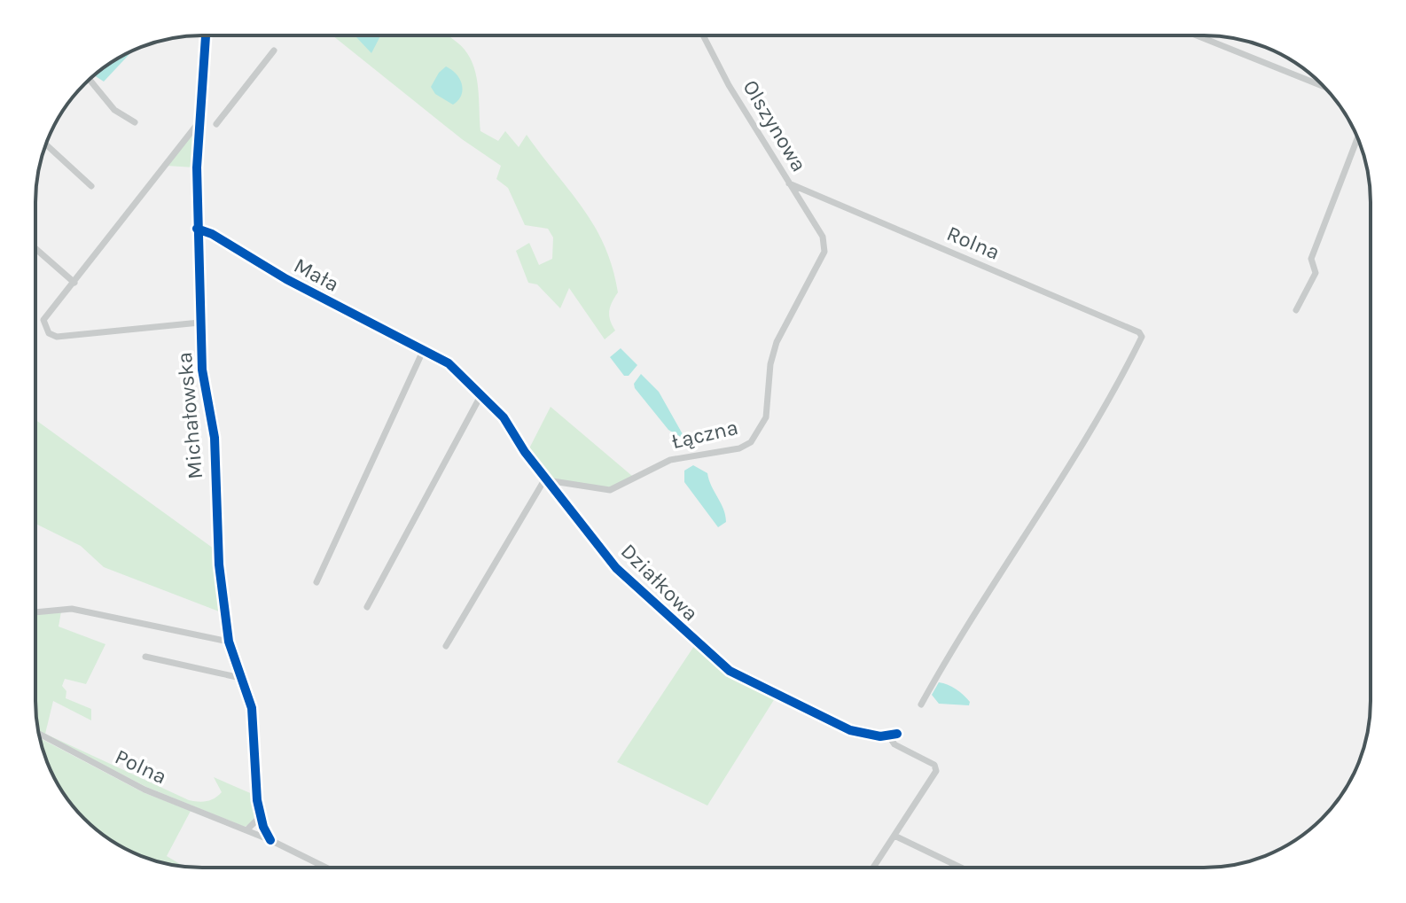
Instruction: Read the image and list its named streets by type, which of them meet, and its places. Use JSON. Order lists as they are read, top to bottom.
{
  "streets": {
    "street": [
      "Olszynowa",
      "Rolna",
      "Mała",
      "Michałowska",
      "Łączna",
      "Działkowa",
      "Polna"
    ]
  },
  "crossings": [
    ["Olszynowa", "Rolna"],
    ["Olszynowa", "Łączna"],
    ["Mała", "Michałowska"],
    ["Mała", "Działkowa"],
    ["Michałowska", "Polna"],
    ["Łączna", "Działkowa"]
  ]
}
